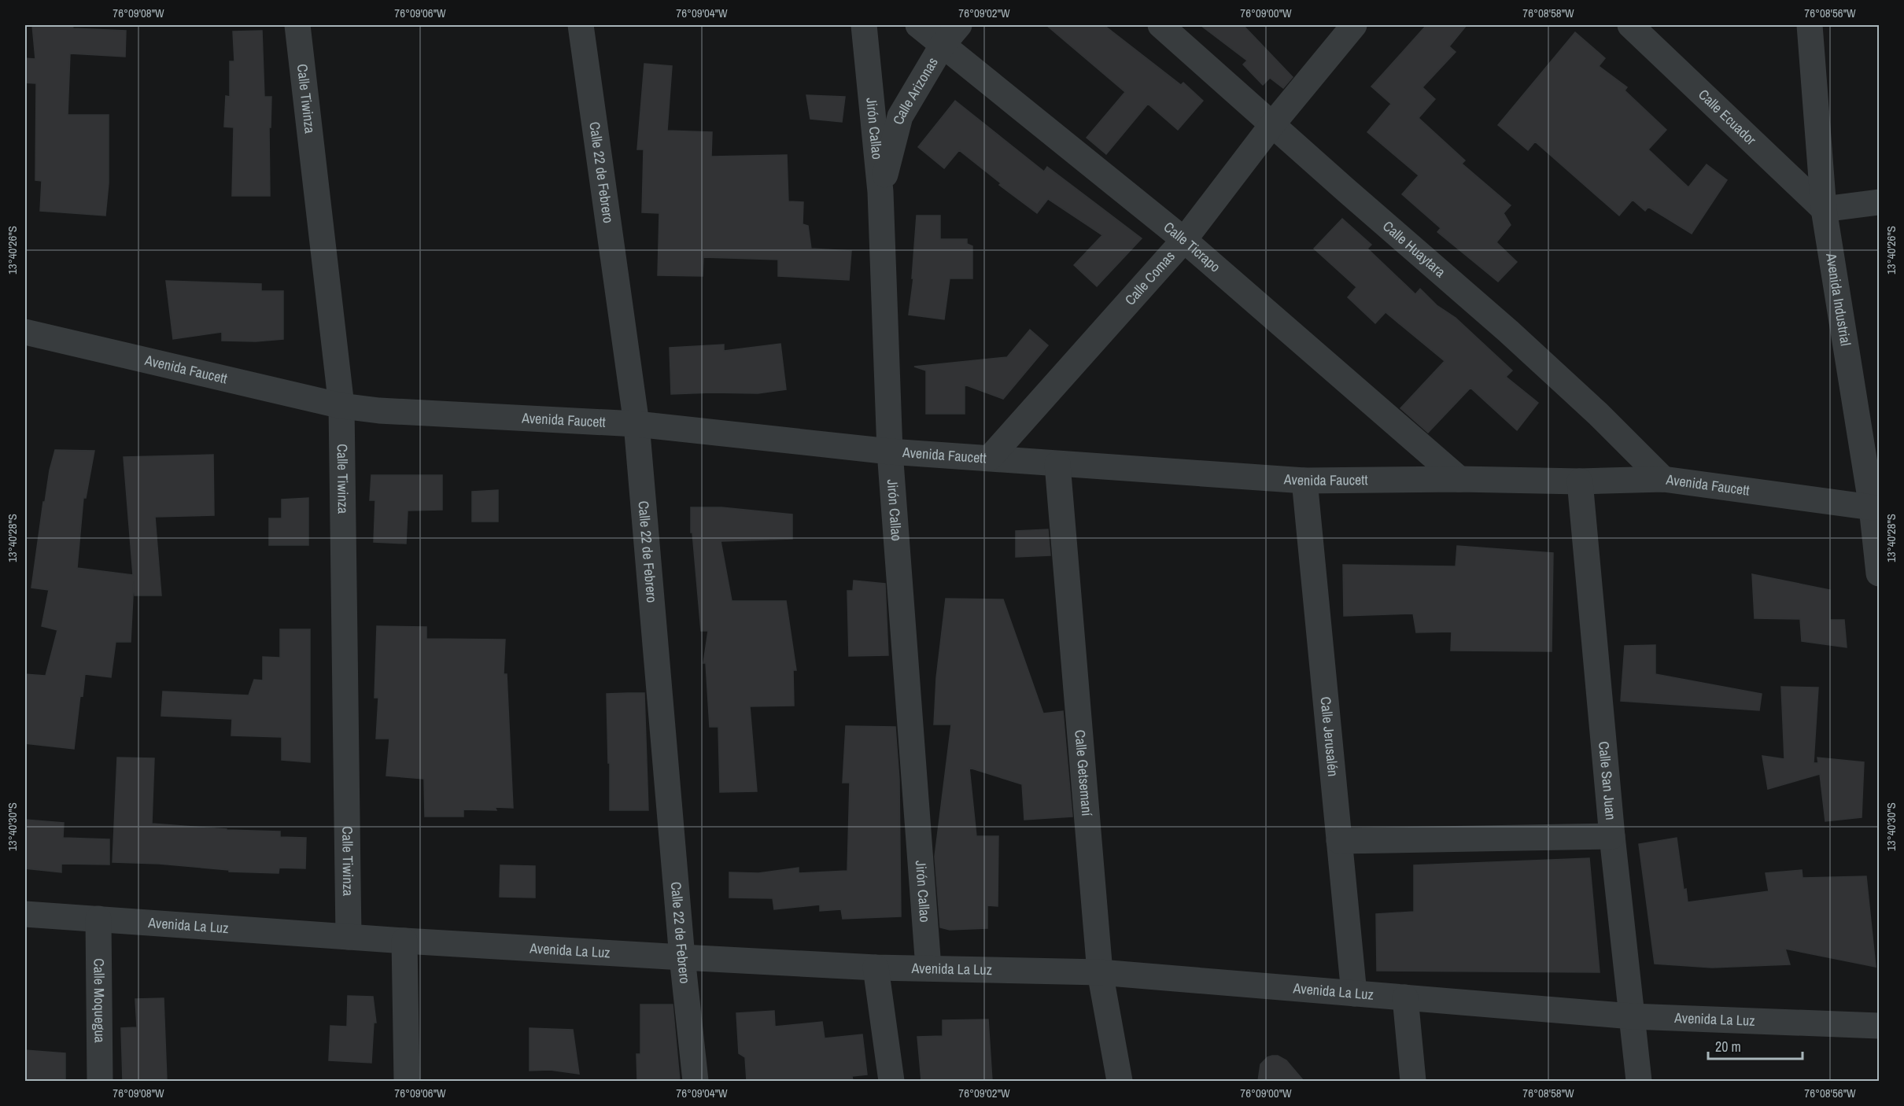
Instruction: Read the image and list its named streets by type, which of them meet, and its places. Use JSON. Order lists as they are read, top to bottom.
{
  "streets": {
    "street": [
      "Calle Arizonas",
      "Calle Tiwinza",
      "Calle Ecuador",
      "Jirón Callao",
      "Calle 22 de Febrero",
      "Calle Ticrapo",
      "Calle Huaytara",
      "Calle Comas",
      "Avenida Industrial",
      "Avenida Faucett",
      "Calle Jerusalén",
      "Calle Getsemaní",
      "Calle San Juan",
      "Avenida La Luz",
      "Calle Moquegua"
    ]
  },
  "crossings": [
    ["Calle Arizonas", "Jirón Callao"],
    ["Calle Arizonas", "Calle Ticrapo"],
    ["Calle Tiwinza", "Avenida Faucett"],
    ["Calle Tiwinza", "Avenida La Luz"],
    ["Calle Ecuador", "Avenida Industrial"],
    ["Jirón Callao", "Avenida Faucett"],
    ["Jirón Callao", "Avenida La Luz"],
    ["Calle 22 de Febrero", "Avenida Faucett"],
    ["Calle 22 de Febrero", "Avenida La Luz"],
    ["Calle Ticrapo", "Calle Comas"],
    ["Calle Ticrapo", "Avenida Faucett"],
    ["Calle Huaytara", "Calle Comas"],
    ["Calle Huaytara", "Avenida Faucett"],
    ["Calle Comas", "Avenida Faucett"],
    ["Avenida Industrial", "Avenida Faucett"],
    ["Avenida Faucett", "Calle Jerusalén"],
    ["Avenida Faucett", "Calle Getsemaní"],
    ["Avenida Faucett", "Calle San Juan"],
    ["Calle Jerusalén", "Avenida La Luz"],
    ["Calle Getsemaní", "Avenida La Luz"],
    ["Calle San Juan", "Avenida La Luz"],
    ["Avenida La Luz", "Calle Moquegua"]
  ],
  "scale_bar": "20 m",
  "coordinates": [
    "76°09'08\"W",
    "76°09'06\"W",
    "76°09'04\"W",
    "76°09'02\"W",
    "76°09'00\"W",
    "76°08'58\"W",
    "76°08'56\"W",
    "13°40'26\"S",
    "13°40'28\"S",
    "13°40'30\"S"
  ]
}
